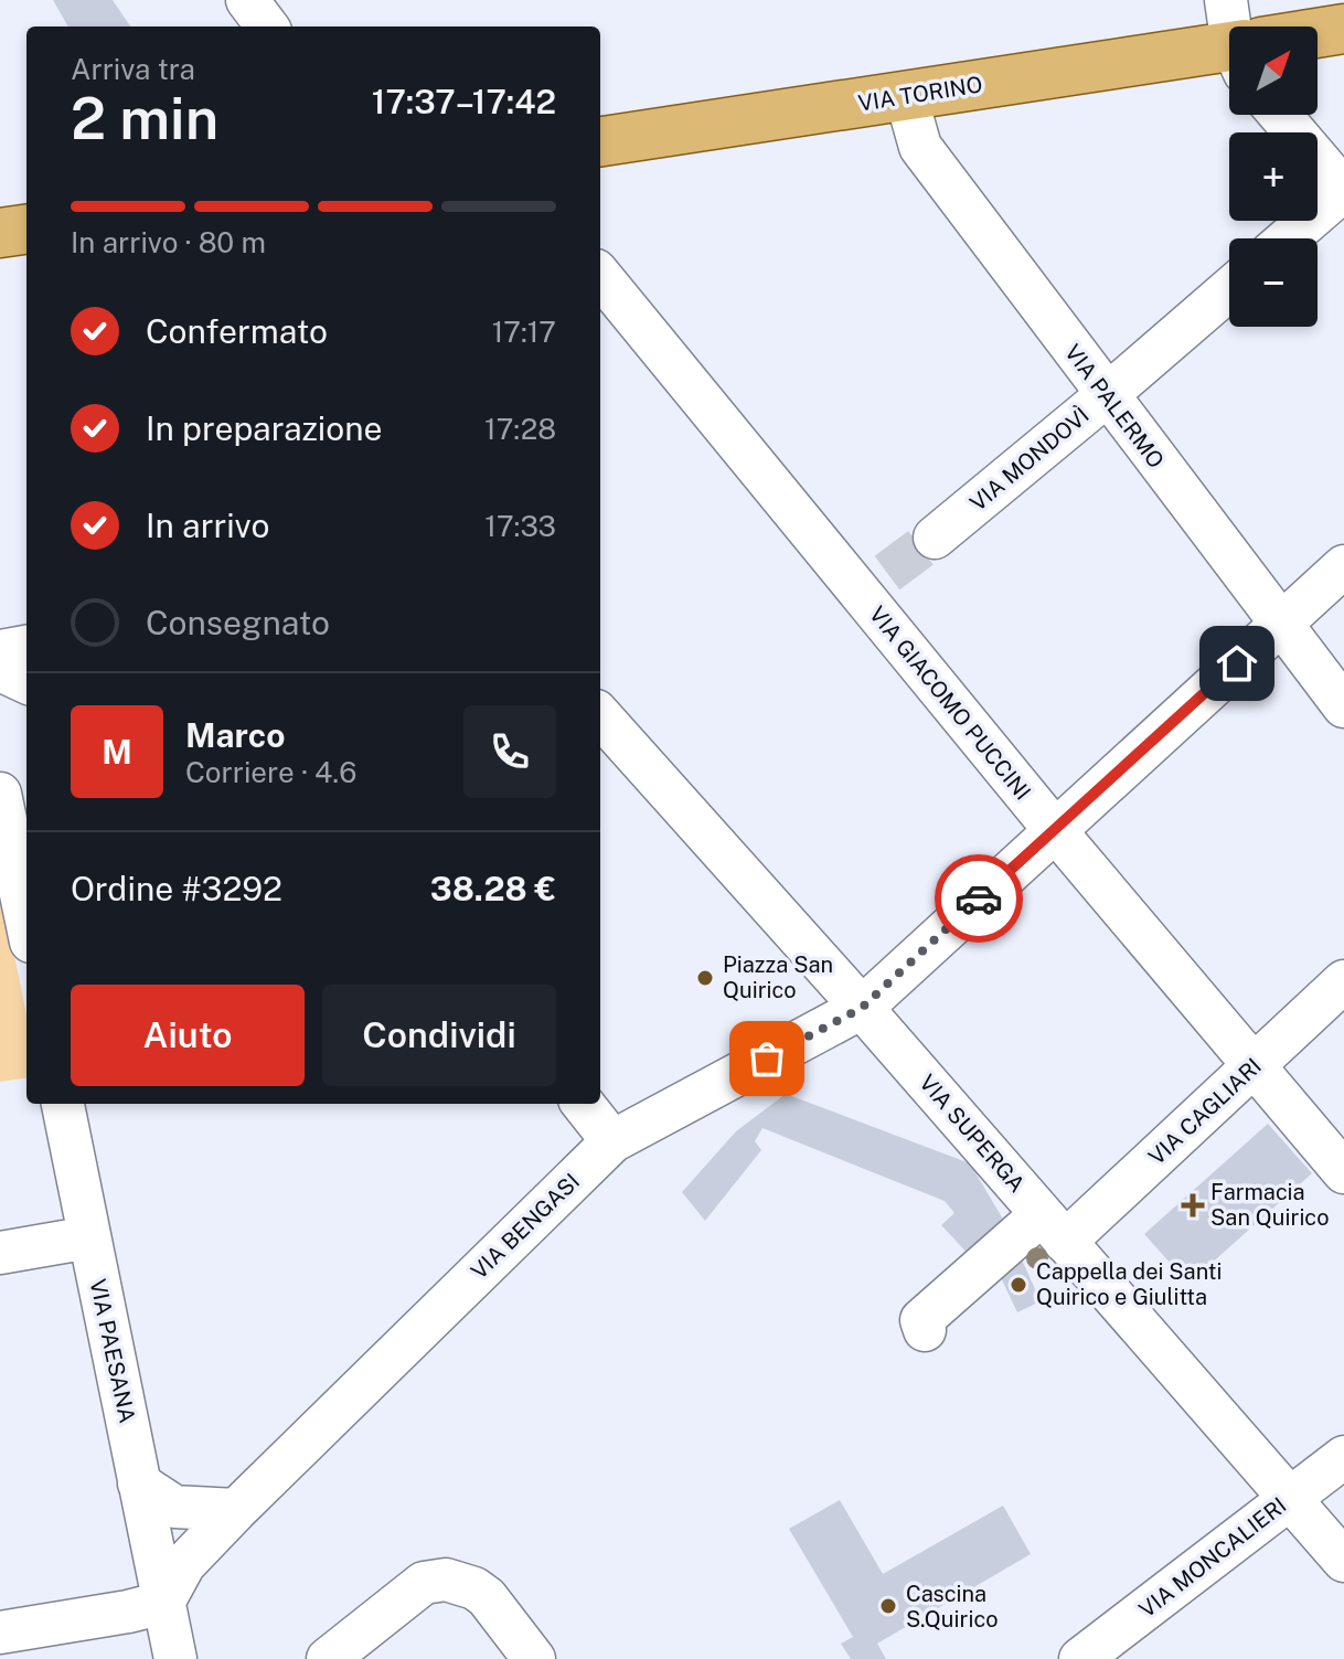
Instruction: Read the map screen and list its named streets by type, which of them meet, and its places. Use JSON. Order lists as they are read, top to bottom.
{
  "streets": {
    "main road": ["VIA TORINO"],
    "street": [
      "VIA PALERMO",
      "VIA MONDOVÌ",
      "VIA GIACOMO PUCCINI",
      "VIA CAGLIARI",
      "VIA SUPERGA",
      "VIA BENGASI",
      "VIA PAESANA",
      "VIA MONCALIERI"
    ]
  },
  "crossings": [
    ["VIA TORINO", "VIA PALERMO"],
    ["VIA PALERMO", "VIA MONDOVÌ"],
    ["VIA PALERMO", "VIA BENGASI"],
    ["VIA GIACOMO PUCCINI", "VIA CAGLIARI"],
    ["VIA GIACOMO PUCCINI", "VIA BENGASI"],
    ["VIA CAGLIARI", "VIA SUPERGA"],
    ["VIA SUPERGA", "VIA BENGASI"],
    ["VIA SUPERGA", "VIA MONCALIERI"],
    ["VIA BENGASI", "VIA PAESANA"]
  ],
  "places": {
    "other": ["Piazza San Quirico", "Cappella dei Santi Quirico e Giulitta", "Cascina S.Quirico"],
    "health": ["Farmacia San Quirico"]
  },
  "north": "top right",
  "page": {
    "map_buttons": ["+", "−"],
    "heading": ["2 min", "Arriva tra", "17:37–17:42"],
    "panel": [
      "Marco",
      "Corriere · 4.6",
      "Ordine #3292",
      "38.28 €"
    ],
    "bar": "In arrivo · 80 m",
    "list": [
      ["Confermato", "17:17"],
      ["In preparazione", "17:28"],
      ["In arrivo", "17:33"],
      "Consegnato"
    ],
    "round": "M",
    "buttons": ["Aiuto", "Condividi"]
  }
}
